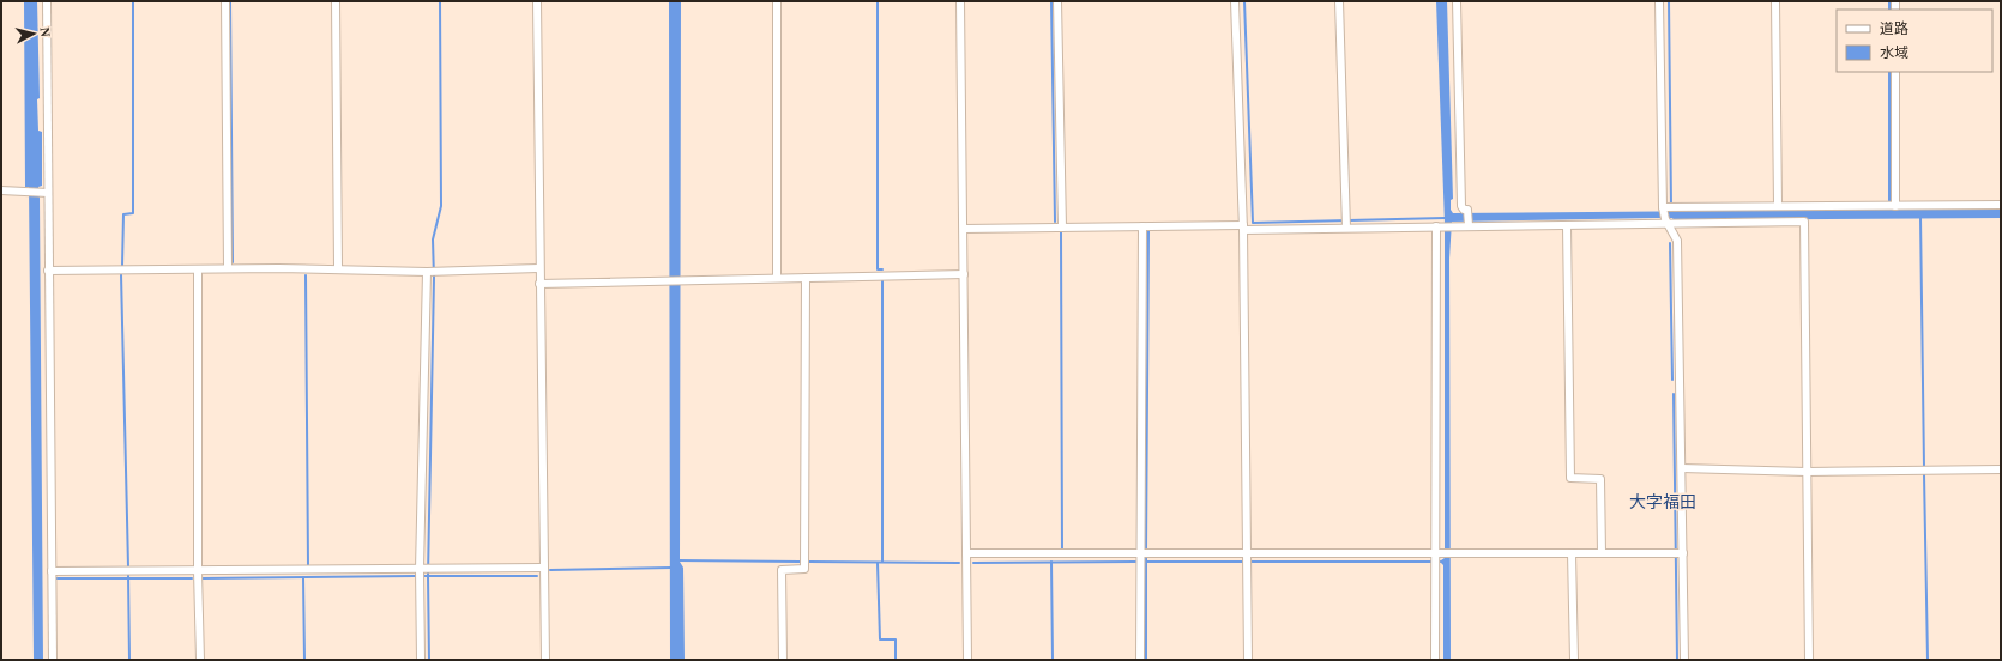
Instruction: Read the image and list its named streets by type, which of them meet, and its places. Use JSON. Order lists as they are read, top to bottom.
{
  "districts": ["大字福田"],
  "legend": ["道路", "水域"],
  "north": "right"
}
